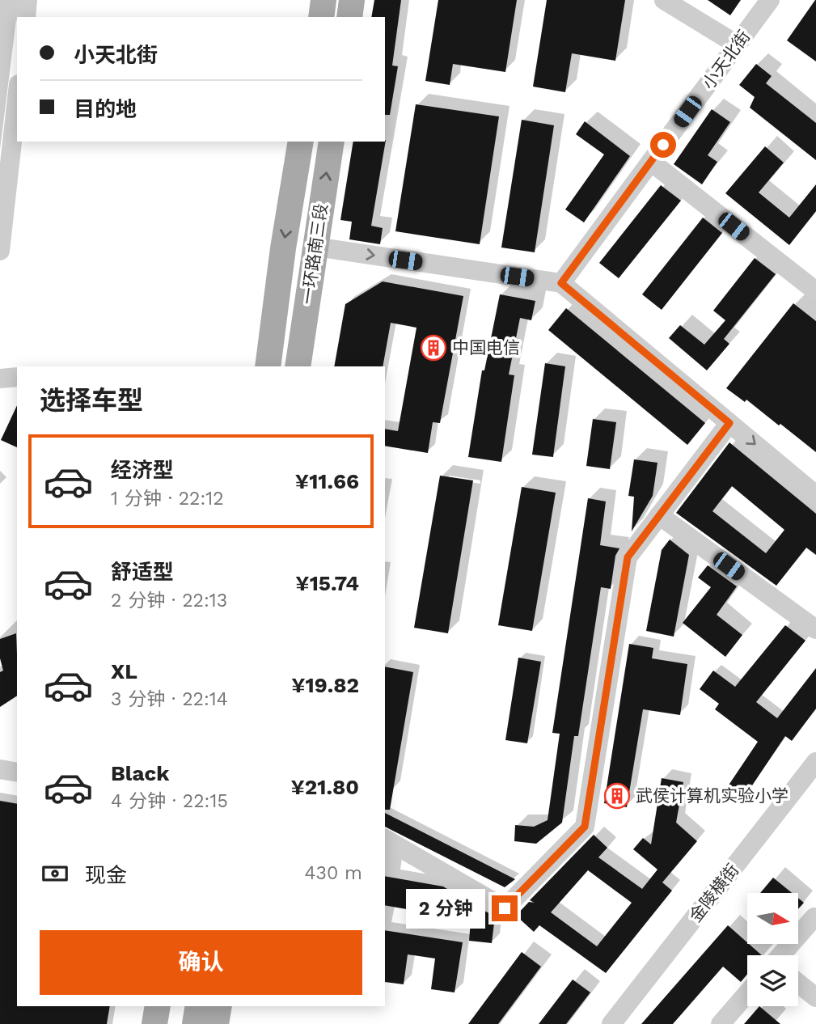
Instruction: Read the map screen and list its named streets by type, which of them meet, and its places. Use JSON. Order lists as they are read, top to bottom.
{
  "streets": {
    "main road": ["一环路南三段"],
    "street": ["小天北街", "金陵横街"]
  },
  "places": {
    "building": ["中国电信", "武侯计算机实验小学"]
  },
  "north": "right",
  "page": {
    "banner": ["小天北街", "目的地"],
    "heading": "选择车型",
    "list": [
      {
        "name": "经济型",
        "note": "1 分钟 · 22:12",
        "value": "¥11.66"
      },
      {
        "name": "舒适型",
        "note": "2 分钟 · 22:13",
        "value": "¥15.74"
      },
      {
        "name": "XL",
        "note": "3 分钟 · 22:14",
        "value": "¥19.82"
      },
      {
        "name": "Black",
        "note": "4 分钟 · 22:15",
        "value": "¥21.80"
      }
    ],
    "pay": ["现金", "430 m"],
    "bubble": "2 分钟",
    "buttons": "确认"
  }
}
